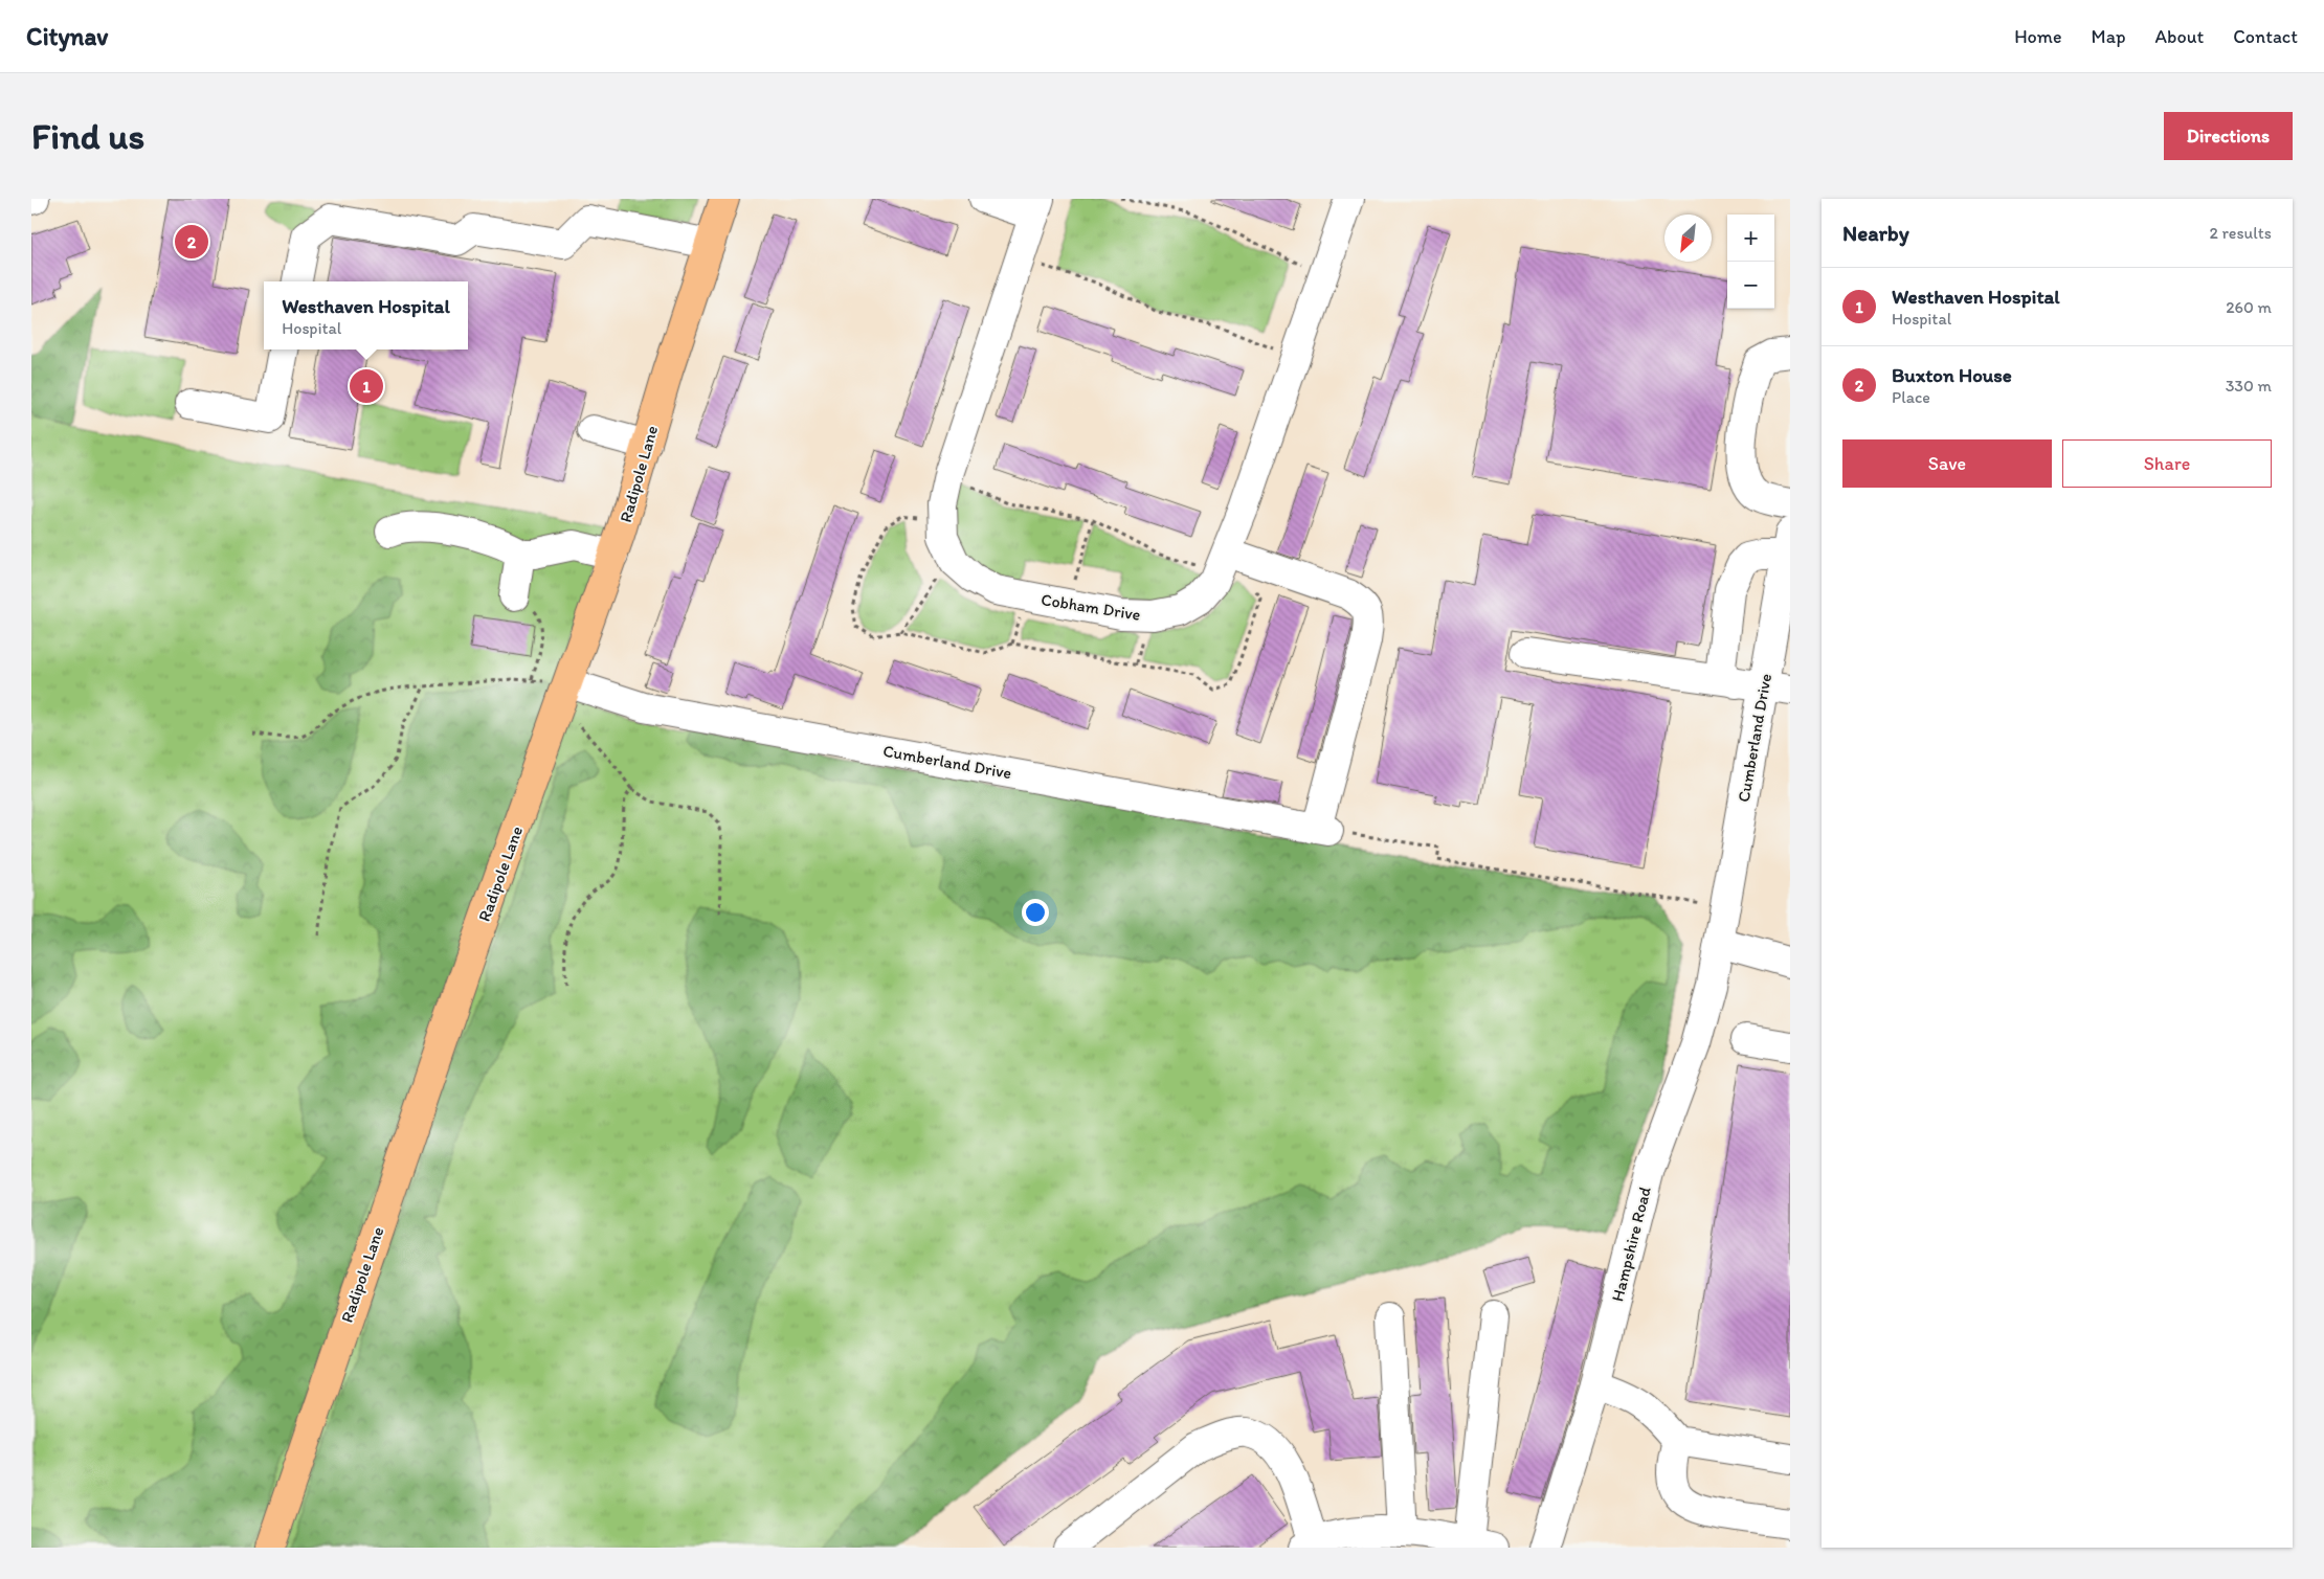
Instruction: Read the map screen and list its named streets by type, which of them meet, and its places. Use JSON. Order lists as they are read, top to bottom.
{
  "streets": {
    "main road": ["Radipole Lane"],
    "street": ["Cobham Drive", "Cumberland Drive", "Hampshire Road"]
  },
  "crossings": [
    ["Radipole Lane", "Cumberland Drive"],
    ["Cumberland Drive", "Hampshire Road"]
  ],
  "north": "bottom left",
  "page": {
    "header": "Citynav",
    "nav": [
      "Home",
      "Map",
      "About",
      "Contact"
    ],
    "buttons": [
      "Directions",
      ["Save", "Share"]
    ],
    "title": "Find us",
    "heading": ["Nearby", "2 results"],
    "map_buttons": ["+", "−"],
    "pins": ["2", "1"],
    "list": [
      {
        "mark": "1",
        "name": "Westhaven Hospital",
        "note": "Hospital",
        "value": "260 m"
      },
      {
        "mark": "2",
        "name": "Buxton House",
        "note": "Place",
        "value": "330 m"
      }
    ],
    "popup": ["Westhaven Hospital", "Hospital"]
  }
}
